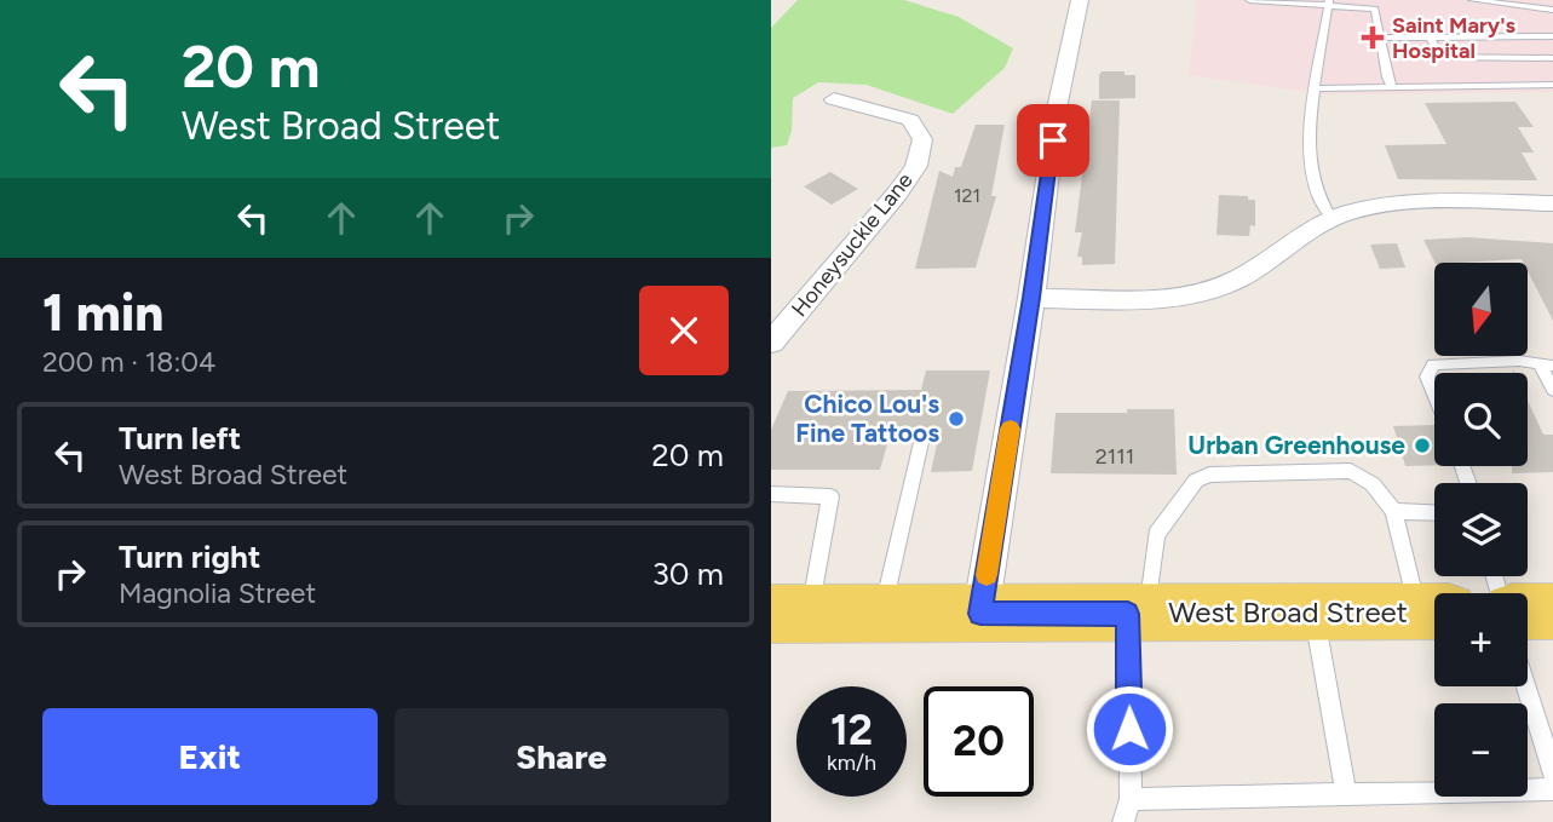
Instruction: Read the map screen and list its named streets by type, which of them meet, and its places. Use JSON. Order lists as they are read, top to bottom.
{
  "streets": {
    "main road": ["West Broad Street"],
    "street": ["Honeysuckle Lane"]
  },
  "places": {
    "health": ["Saint Mary's Hospital"],
    "other": ["Chico Lou's Fine Tattoos", "Urban Greenhouse"]
  },
  "house_numbers": ["121", "2111"],
  "north": "bottom",
  "page": {
    "turn": ["20 m", "West Broad Street"],
    "heading": ["1 min", "200 m · 18:04"],
    "map_buttons": ["+", "−"],
    "list": [
      {
        "name": "Turn left",
        "note": "West Broad Street",
        "value": "20 m"
      },
      {
        "name": "Turn right",
        "note": "Magnolia Street",
        "value": "30 m"
      }
    ],
    "speed": "12 km/h",
    "limit": "20",
    "buttons": ["Exit", "Share"]
  }
}
